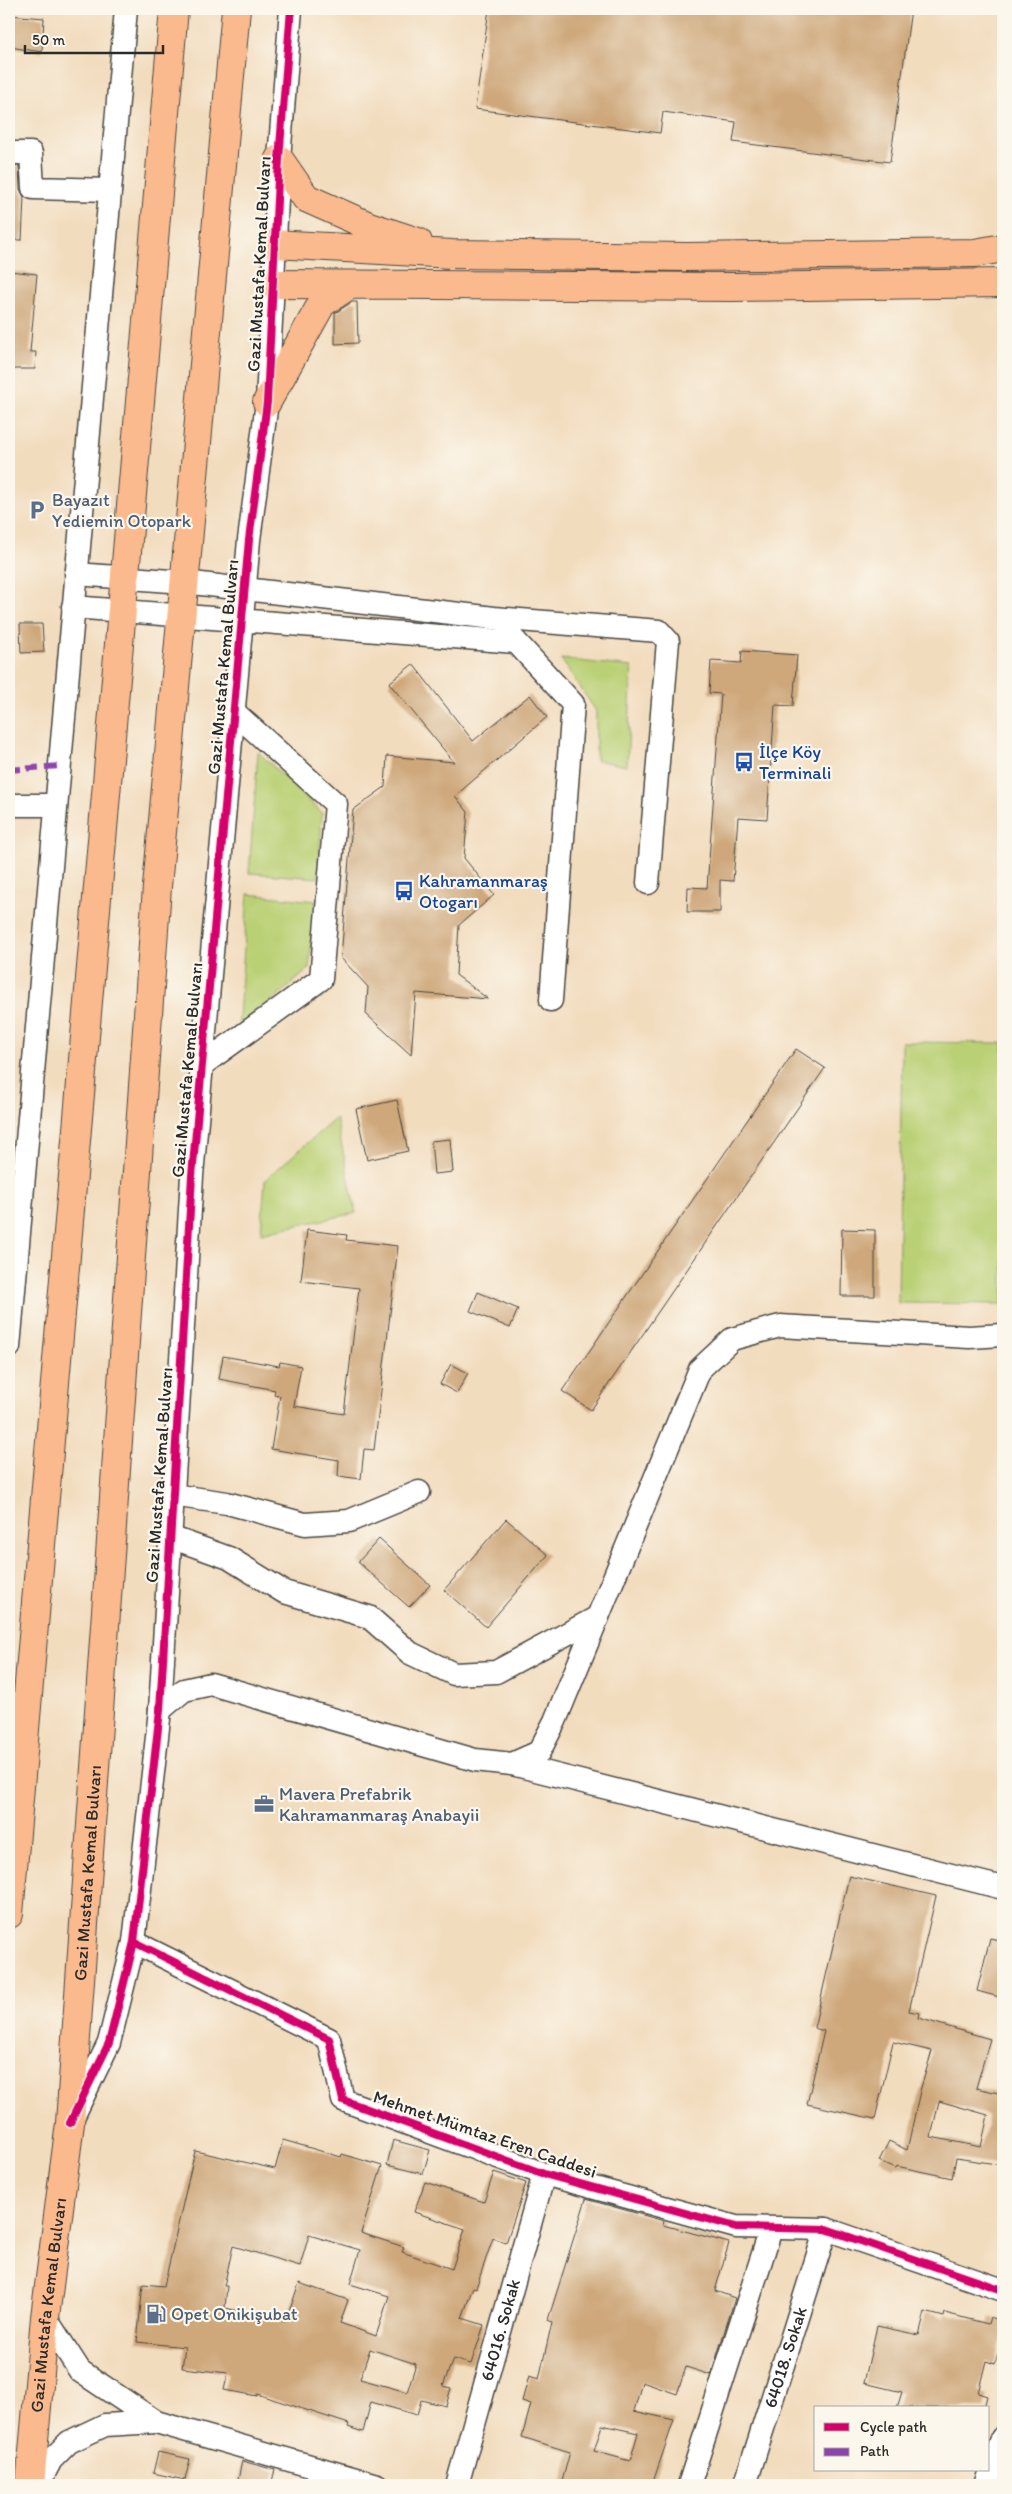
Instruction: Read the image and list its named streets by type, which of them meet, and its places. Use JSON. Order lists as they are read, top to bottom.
{
  "streets": {
    "main road": ["Gazi Mustafa Kemal Bulvarı"],
    "street": ["Mehmet Mümtaz Eren Caddesi", "64016. Sokak", "64018. Sokak"]
  },
  "crossings": [
    ["Gazi Mustafa Kemal Bulvarı", "Mehmet Mümtaz Eren Caddesi"],
    ["Mehmet Mümtaz Eren Caddesi", "64016. Sokak"],
    ["Mehmet Mümtaz Eren Caddesi", "64018. Sokak"]
  ],
  "places": {
    "parking": ["Bayazıt Yediemin Otopark"],
    "bus stop": ["İlçe Köy Terminali", "Kahramanmaraş Otogarı"],
    "office": ["Mavera Prefabrik Kahramanmaraş Anabayii"],
    "fuel station": ["Opet Onikişubat"]
  },
  "legend": ["Cycle path", "Path"],
  "scale_bar": "50 m"
}
